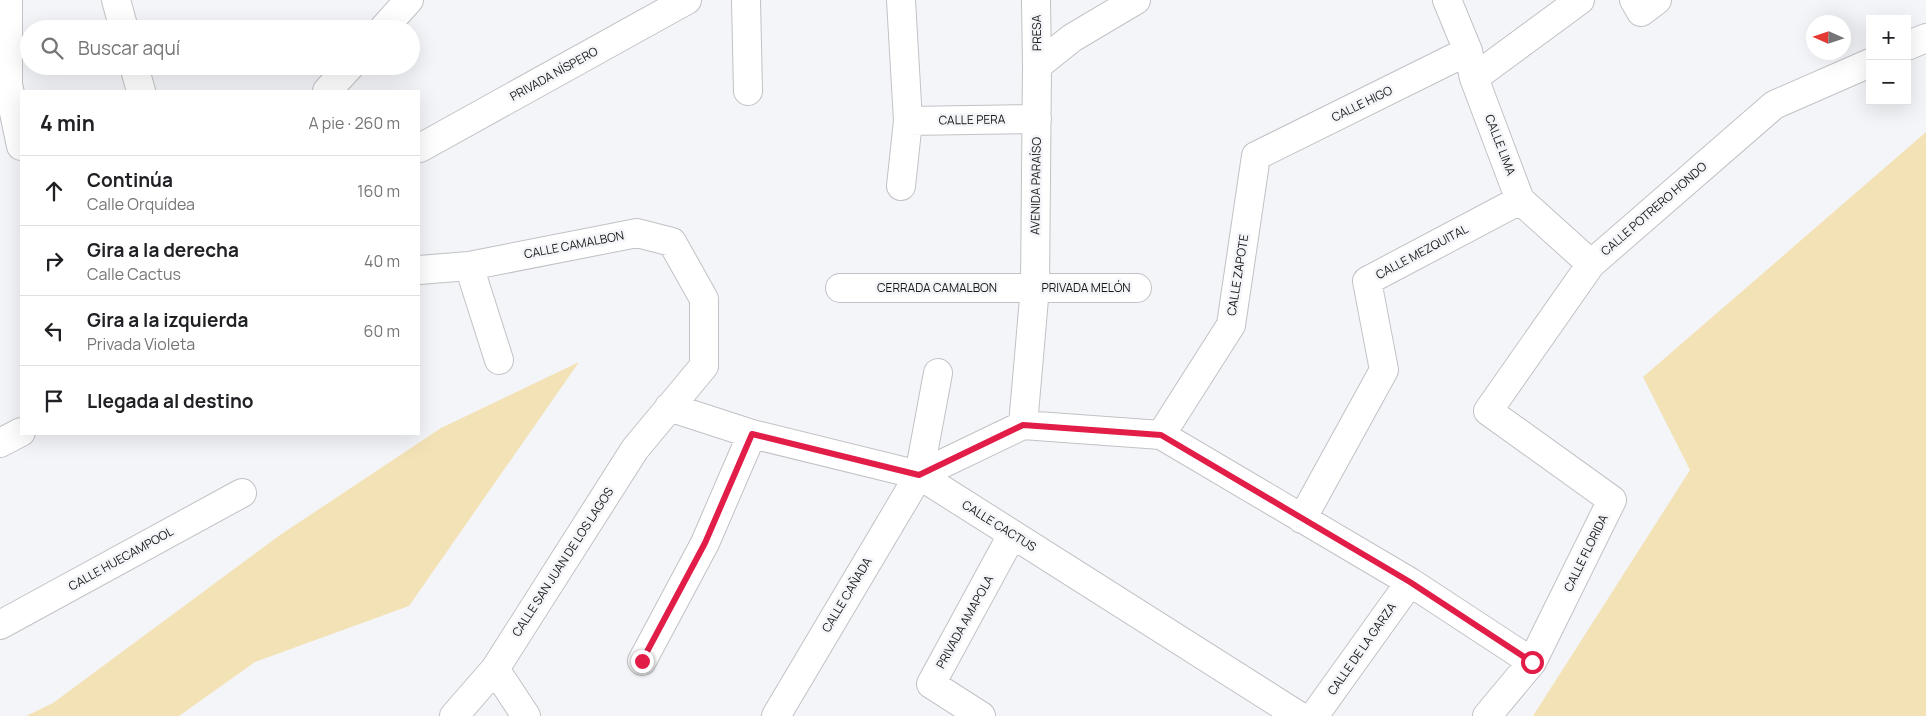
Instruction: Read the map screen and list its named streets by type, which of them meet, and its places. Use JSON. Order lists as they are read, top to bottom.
{
  "streets": {
    "street": [
      "PRESA",
      "PRIVADA NÍSPERO",
      "CALLE HIGO",
      "CALLE PERA",
      "CALLE LIMA",
      "AVENIDA PARAÍSO",
      "CALLE POTRERO HONDO",
      "CALLE CAMALBON",
      "CALLE MEZQUITAL",
      "CALLE ZAPOTE",
      "CERRADA CAMALBON",
      "PRIVADA MELÓN",
      "CALLE CACTUS",
      "CALLE FLORIDA",
      "CALLE HUECAMPOOL",
      "CALLE SAN JUAN DE LOS LAGOS",
      "CALLE CAÑADA",
      "PRIVADA AMAPOLA",
      "CALLE DE LA GARZA"
    ]
  },
  "crossings": [
    ["PRESA", "AVENIDA PARAÍSO"],
    ["CALLE HIGO", "CALLE LIMA"],
    ["CALLE HIGO", "CALLE ZAPOTE"],
    ["CALLE PERA", "AVENIDA PARAÍSO"],
    ["CALLE LIMA", "CALLE POTRERO HONDO"],
    ["CALLE LIMA", "CALLE MEZQUITAL"],
    ["AVENIDA PARAÍSO", "CERRADA CAMALBON"],
    ["AVENIDA PARAÍSO", "PRIVADA MELÓN"],
    ["CALLE POTRERO HONDO", "CALLE FLORIDA"],
    ["CALLE CAMALBON", "CALLE CACTUS"],
    ["CALLE CAMALBON", "CALLE SAN JUAN DE LOS LAGOS"],
    ["CERRADA CAMALBON", "PRIVADA MELÓN"],
    ["CALLE CACTUS", "CALLE SAN JUAN DE LOS LAGOS"],
    ["CALLE CACTUS", "CALLE CAÑADA"],
    ["CALLE CACTUS", "PRIVADA AMAPOLA"]
  ],
  "north": "left",
  "page": {
    "map_buttons": ["+", "−"],
    "search": "Buscar aquí",
    "heading": ["4 min", "A pie · 260 m"],
    "list": [
      ["Continúa", "Calle Orquídea", "160 m"],
      ["Gira a la derecha", "Calle Cactus", "40 m"],
      ["Gira a la izquierda", "Privada Violeta", "60 m"],
      "Llegada al destino"
    ]
  }
}
